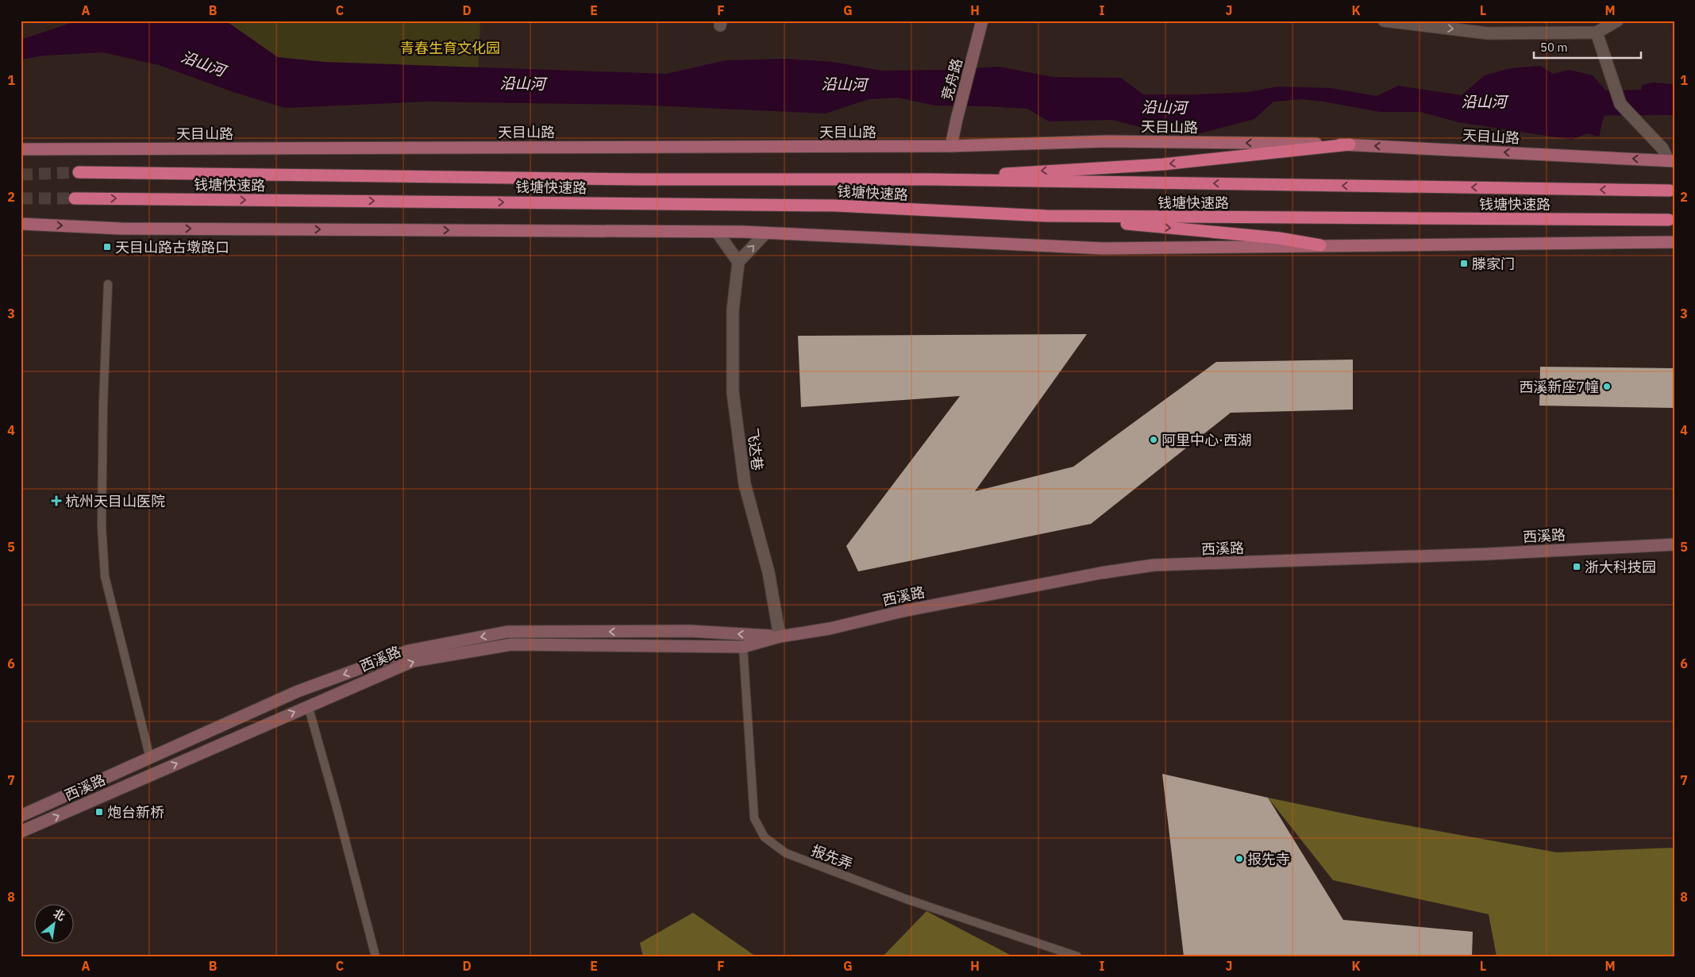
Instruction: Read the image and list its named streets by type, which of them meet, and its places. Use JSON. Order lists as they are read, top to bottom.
{
  "streets": {
    "highway": ["钱塘快速路"],
    "main road": ["竞舟路", "天目山路", "西溪路"],
    "street": ["飞达巷"],
    "lane": ["报先弄"]
  },
  "crossings": [
    ["竞舟路", "天目山路"],
    ["飞达巷", "西溪路"],
    ["西溪路", "报先弄"]
  ],
  "water": ["沿山河"],
  "parks": ["青春生育文化园"],
  "places": {
    "transit": [
      "天目山路古墩路口",
      "滕家门",
      "浙大科技园",
      "炮台新桥"
    ],
    "other": ["西溪新座7幢", "阿里中心·西湖", "报先寺"],
    "health": ["杭州天目山医院"]
  },
  "scale_bar": "50 m",
  "north": "top right",
  "grid": {
    "columns": [
      "A",
      "B",
      "C",
      "D",
      "E",
      "F",
      "G",
      "H",
      "I",
      "J",
      "K",
      "L",
      "M"
    ],
    "rows": [
      "1",
      "2",
      "3",
      "4",
      "5",
      "6",
      "7",
      "8"
    ]
  }
}
